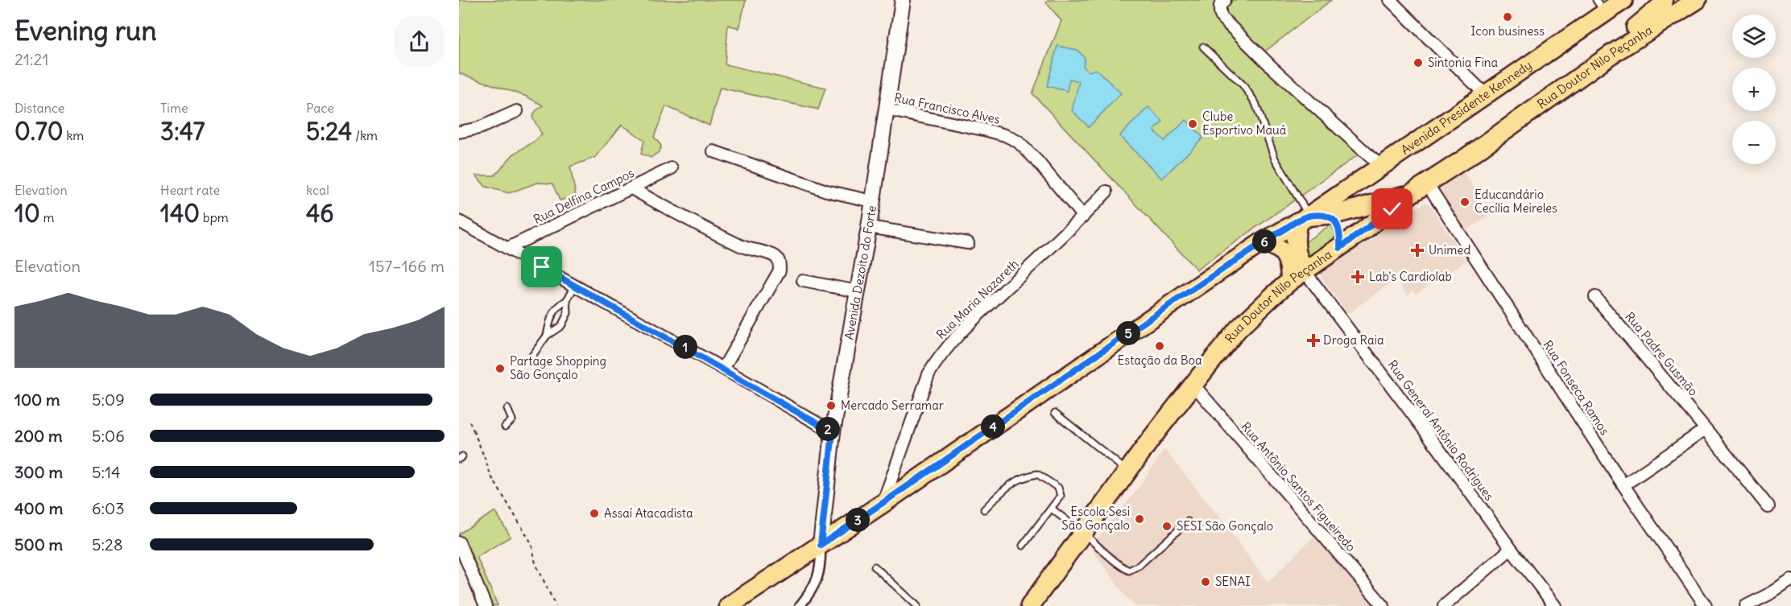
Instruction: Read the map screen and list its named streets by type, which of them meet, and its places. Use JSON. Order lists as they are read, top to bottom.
{
  "streets": {
    "main road": ["Rua Doutor Nilo Peçanha", "Avenida Presidente Kennedy"],
    "street": [
      "Rua Francisco Alves",
      "Rua Delfina Campos",
      "Avenida Dezoito do Forte",
      "Rua Maria Nazareth",
      "Rua Padre Gusmão",
      "Rua Fonseca Ramos",
      "Rua General Antônio Rodrigues",
      "Rua Antônio Santos Figueiredo"
    ]
  },
  "crossings": [
    ["Rua Doutor Nilo Peçanha", "Avenida Presidente Kennedy"],
    ["Rua Doutor Nilo Peçanha", "Rua Fonseca Ramos"],
    ["Rua Doutor Nilo Peçanha", "Rua General Antônio Rodrigues"],
    ["Rua Doutor Nilo Peçanha", "Rua Antônio Santos Figueiredo"],
    ["Avenida Presidente Kennedy", "Avenida Dezoito do Forte"],
    ["Avenida Presidente Kennedy", "Rua Maria Nazareth"],
    ["Rua Francisco Alves", "Avenida Dezoito do Forte"],
    ["Rua Francisco Alves", "Rua Maria Nazareth"]
  ],
  "places": {
    "other": [
      "Icon business",
      "Sintonia Fina",
      "Clube Esportivo Mauá",
      "Educandário Cecília Meireles",
      "Estação da Boa",
      "Partage Shopping São Gonçalo",
      "Mercado Serramar",
      "Assaí Atacadista",
      "Escola Sesi São Gonçalo",
      "SESI São Gonçalo",
      "SENAI"
    ],
    "health": ["Unimed", "Lab's Cardiolab", "Droga Raia"]
  },
  "page": {
    "heading": ["Evening run", "21:21"],
    "map_buttons": ["+", "−"],
    "stats": [
      ["Distance", "0.70 km"],
      ["Time", "3:47"],
      ["Pace", "5:24 /km"],
      ["Elevation", "10 m"],
      ["Heart rate", "140 bpm"],
      ["kcal", "46"]
    ],
    "pins": [
      "6",
      "5",
      "1",
      "4",
      "2",
      "3"
    ],
    "chart": ["Elevation", "157–166 m"],
    "list": [
      {
        "name": "100 m",
        "note": "5:09"
      },
      {
        "name": "200 m",
        "note": "5:06"
      },
      {
        "name": "300 m",
        "note": "5:14"
      },
      {
        "name": "400 m",
        "note": "6:03"
      },
      {
        "name": "500 m",
        "note": "5:28"
      }
    ]
  }
}
